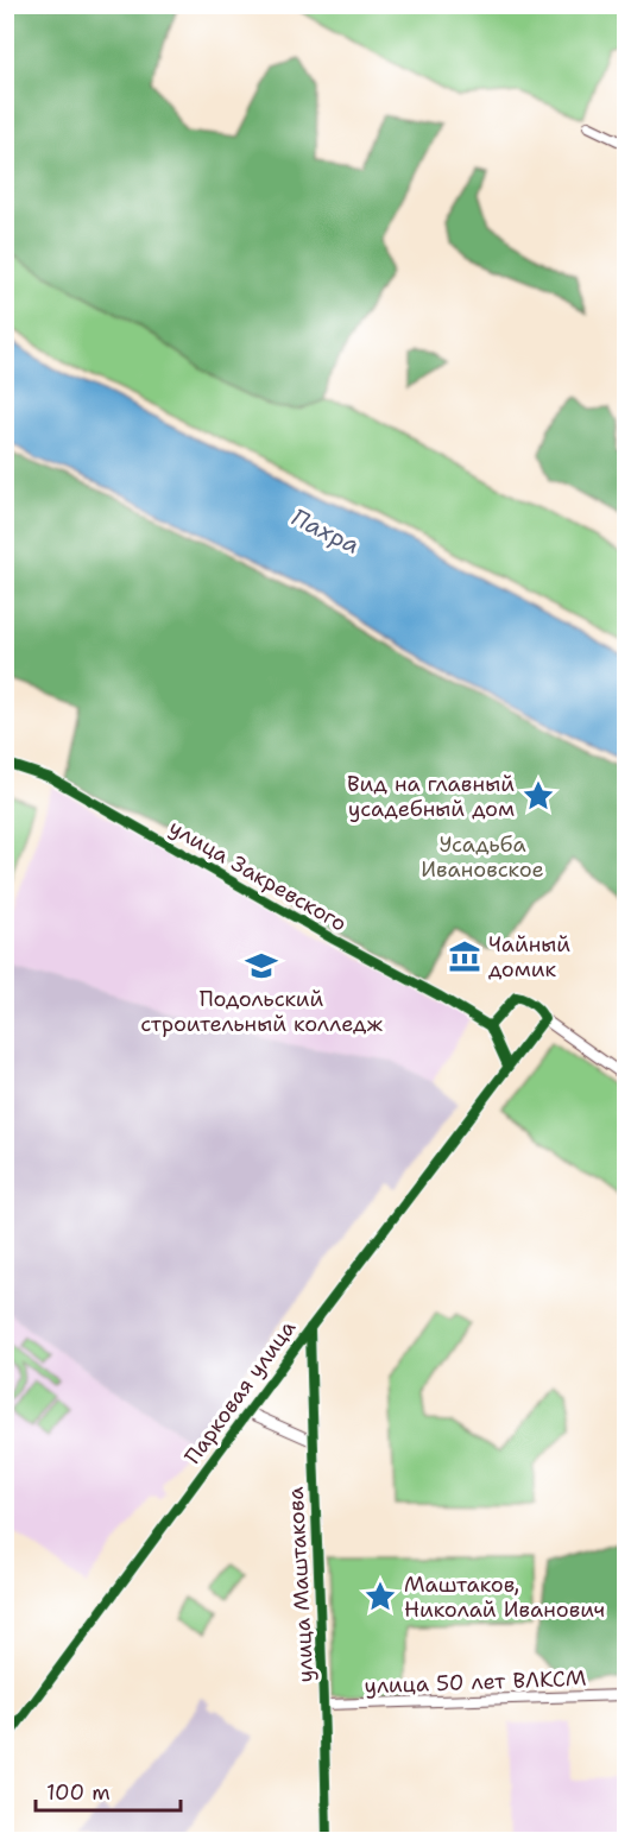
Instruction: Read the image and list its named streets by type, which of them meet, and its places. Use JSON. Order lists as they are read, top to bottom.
{
  "streets": {
    "street": [
      "улица Закревского",
      "Парковая улица",
      "улица Маштакова",
      "улица 50 лет ВЛКСМ"
    ]
  },
  "crossings": [
    ["Парковая улица", "улица Маштакова"],
    ["улица Маштакова", "улица 50 лет ВЛКСМ"]
  ],
  "water": ["Пахра"],
  "parks": ["Усадьба Ивановское"],
  "places": {
    "place": ["Вид на главный усадебный дом", "Маштаков, Николай Иванович"],
    "museum": ["Чайный домик"],
    "school or university": ["Подольский строительный колледж"]
  },
  "scale_bar": "100 m"
}
